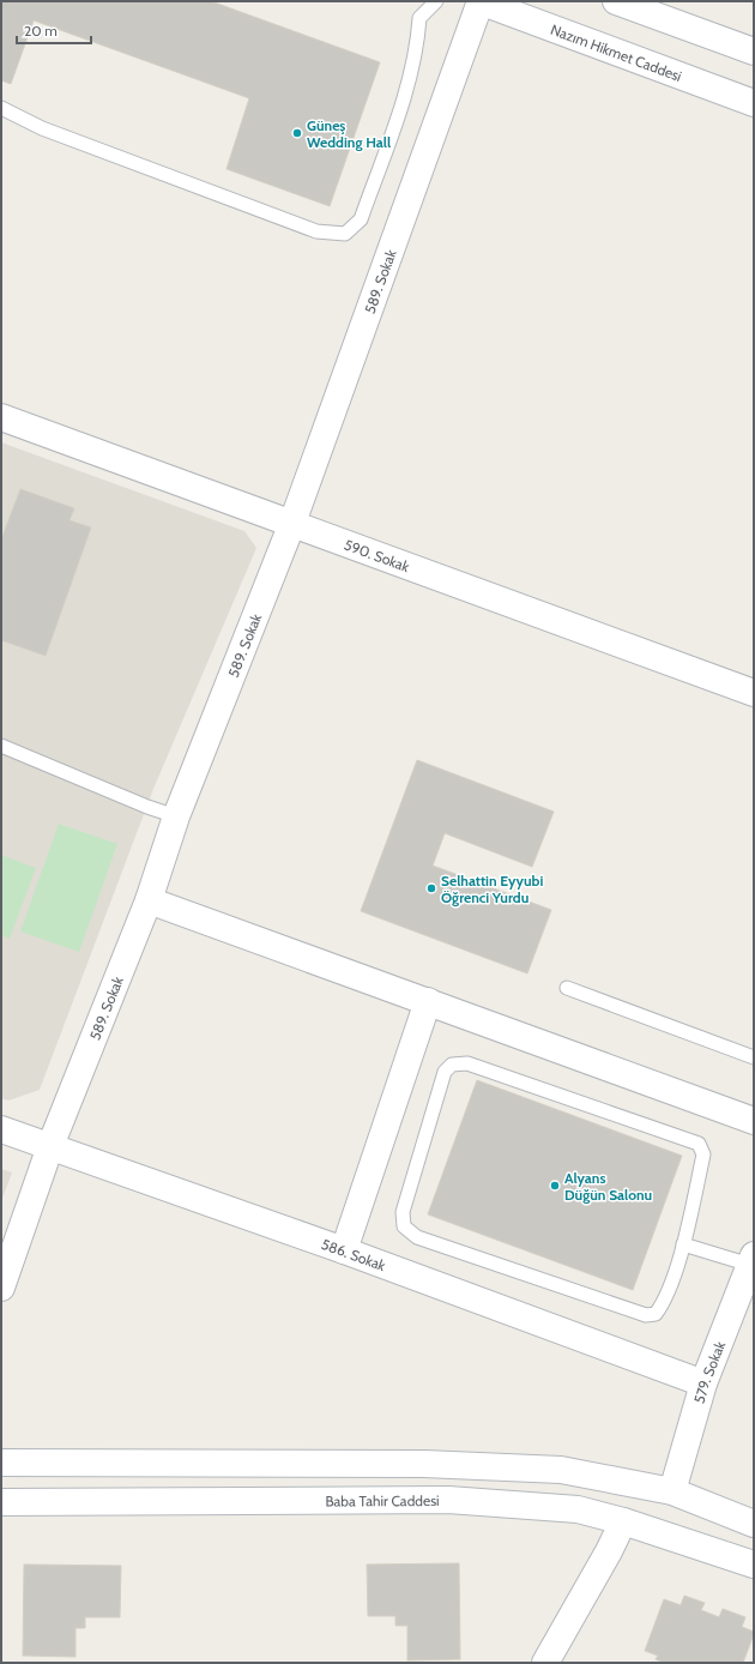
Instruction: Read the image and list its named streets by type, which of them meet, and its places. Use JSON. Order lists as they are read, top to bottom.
{
  "streets": {
    "street": [
      "Nazım Hikmet Caddesi",
      "589. Sokak",
      "590. Sokak",
      "586. Sokak",
      "579. Sokak",
      "Baba Tahir Caddesi"
    ]
  },
  "crossings": [
    ["Nazım Hikmet Caddesi", "589. Sokak"],
    ["589. Sokak", "590. Sokak"],
    ["589. Sokak", "586. Sokak"],
    ["586. Sokak", "579. Sokak"]
  ],
  "places": ["Güneş Wedding Hall", "Selhattin Eyyubi Öğrenci Yurdu", "Alyans Düğün Salonu"],
  "scale_bar": "20 m"
}
